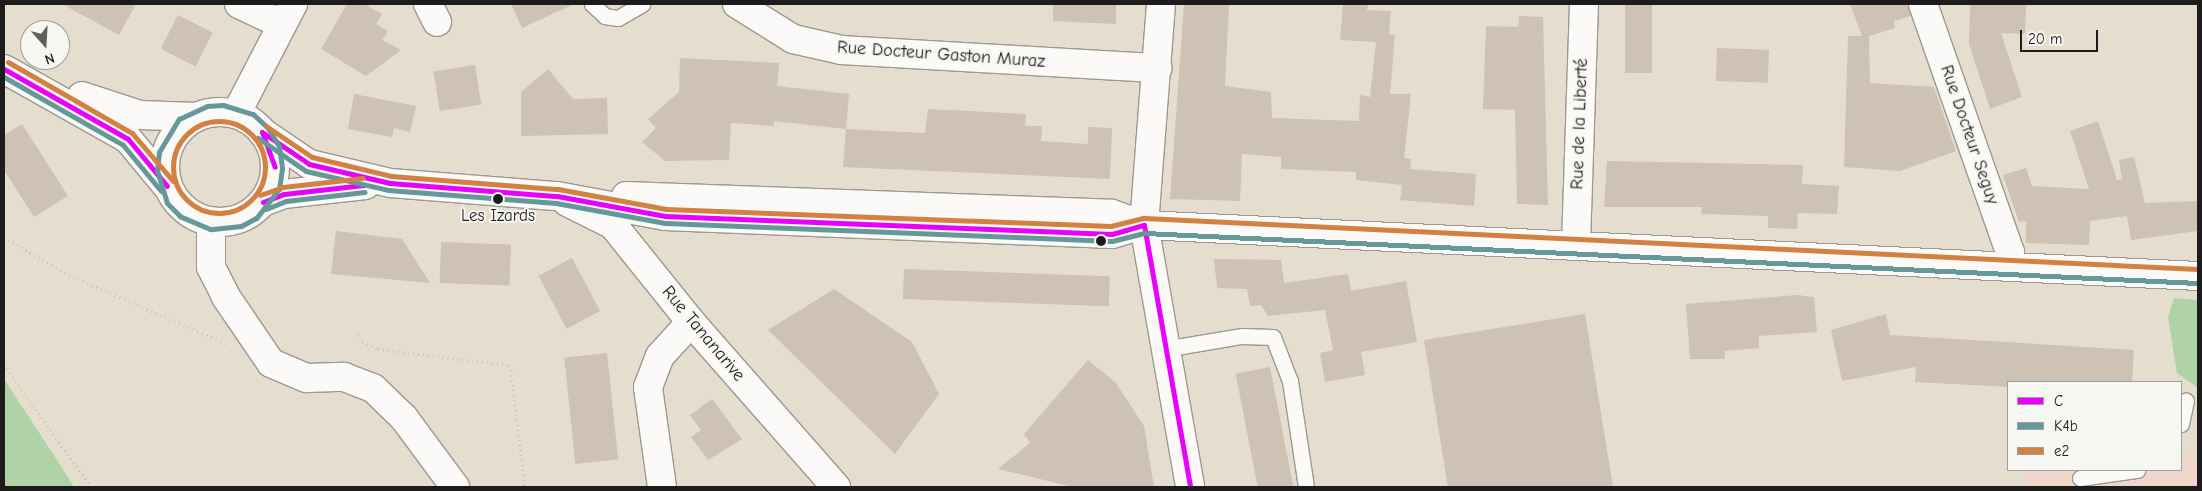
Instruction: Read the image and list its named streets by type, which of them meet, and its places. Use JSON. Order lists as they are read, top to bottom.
{
  "streets": {
    "main road": [
      "Rue Docteur Gaston Muraz",
      "Rue de la Liberté",
      "Rue Docteur Seguy",
      "Rue Tananarive"
    ]
  },
  "places": ["Les Izards"],
  "lines": ["transit line e2", "transit line C", "transit line K4b"],
  "legend": ["C", "K4b", "e2"],
  "scale_bar": "20 m",
  "north": "bottom"
}
